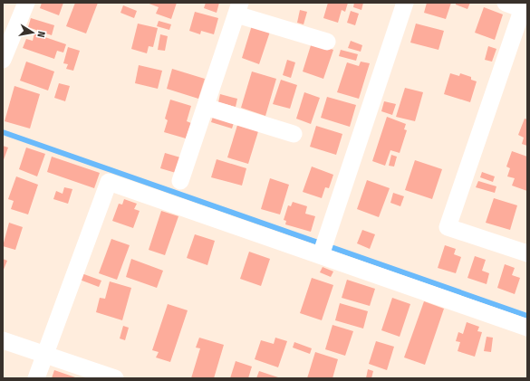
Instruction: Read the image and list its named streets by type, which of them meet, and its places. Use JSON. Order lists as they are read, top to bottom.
{
  "north": "right"
}
